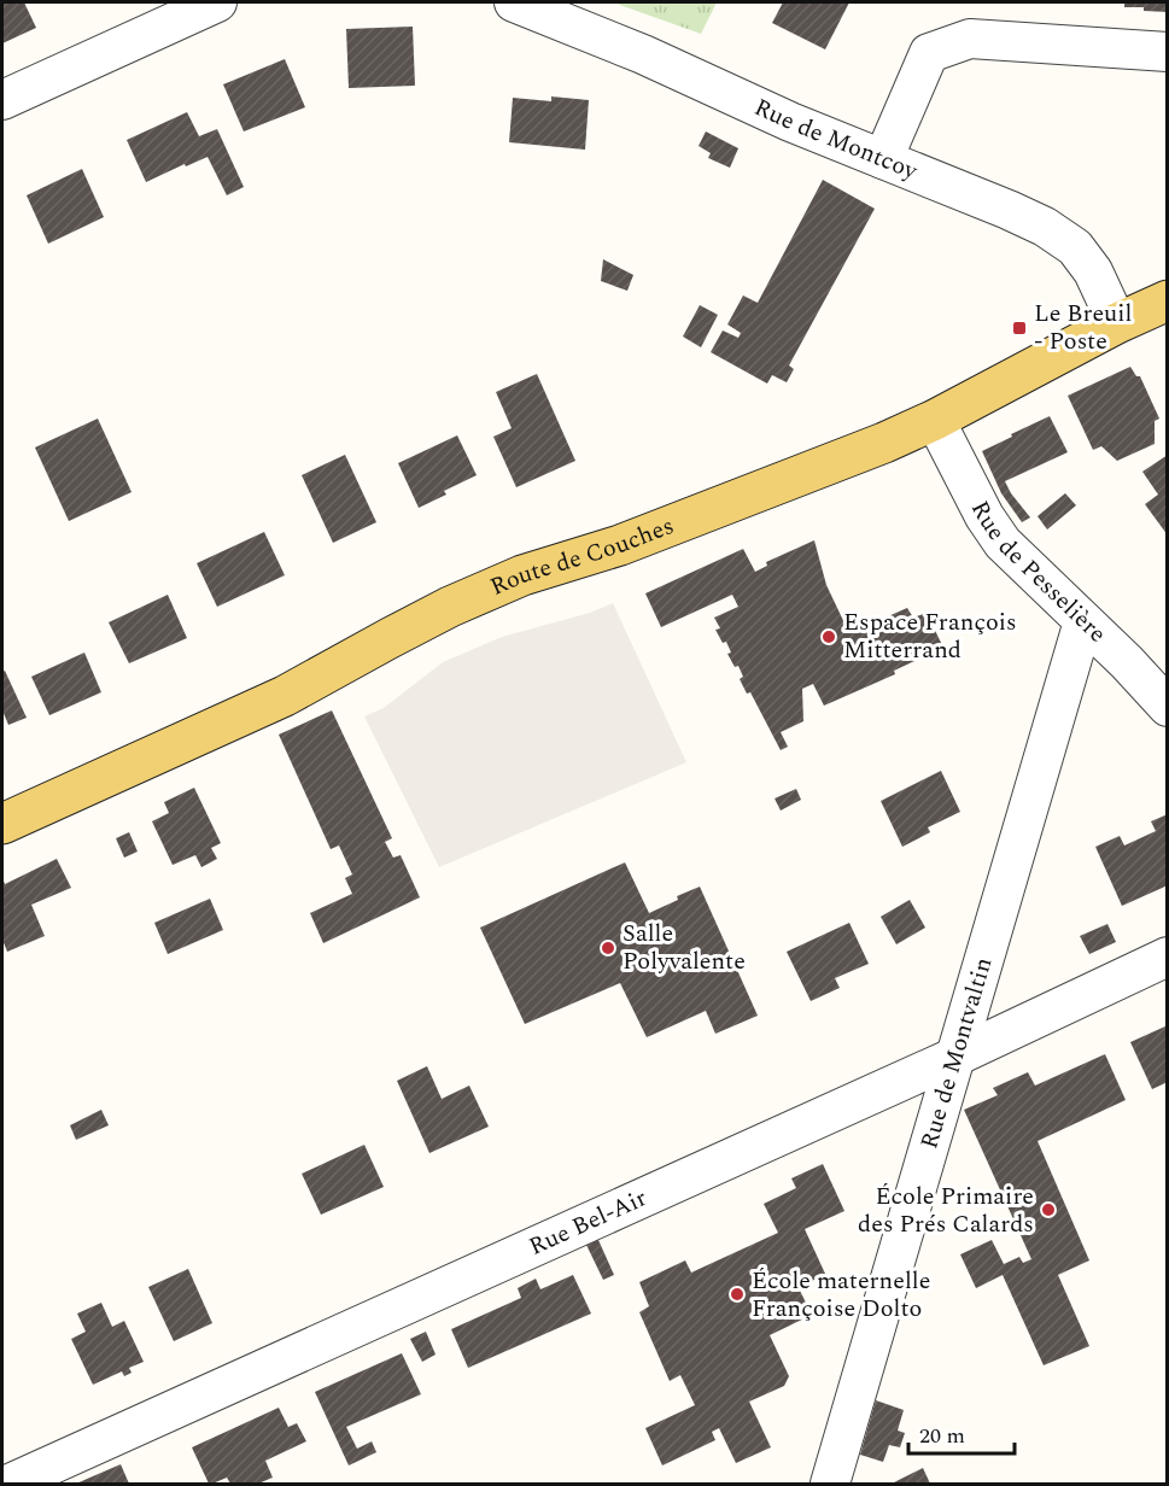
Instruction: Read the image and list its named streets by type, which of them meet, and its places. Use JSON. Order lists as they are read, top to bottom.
{
  "streets": {
    "main road": ["Route de Couches"],
    "street": [
      "Rue de Montcoy",
      "Rue de Pesselière",
      "Rue de Montvaltin",
      "Rue Bel-Air"
    ]
  },
  "crossings": [
    ["Rue de Montcoy", "Route de Couches"],
    ["Route de Couches", "Rue de Pesselière"],
    ["Rue de Pesselière", "Rue de Montvaltin"],
    ["Rue de Montvaltin", "Rue Bel-Air"]
  ],
  "places": {
    "transit": ["Le Breuil - Poste"],
    "other": [
      "Espace François Mitterrand",
      "Salle Polyvalente",
      "École Primaire des Prés Calards",
      "École maternelle Françoise Dolto"
    ]
  },
  "scale_bar": "20 m"
}
